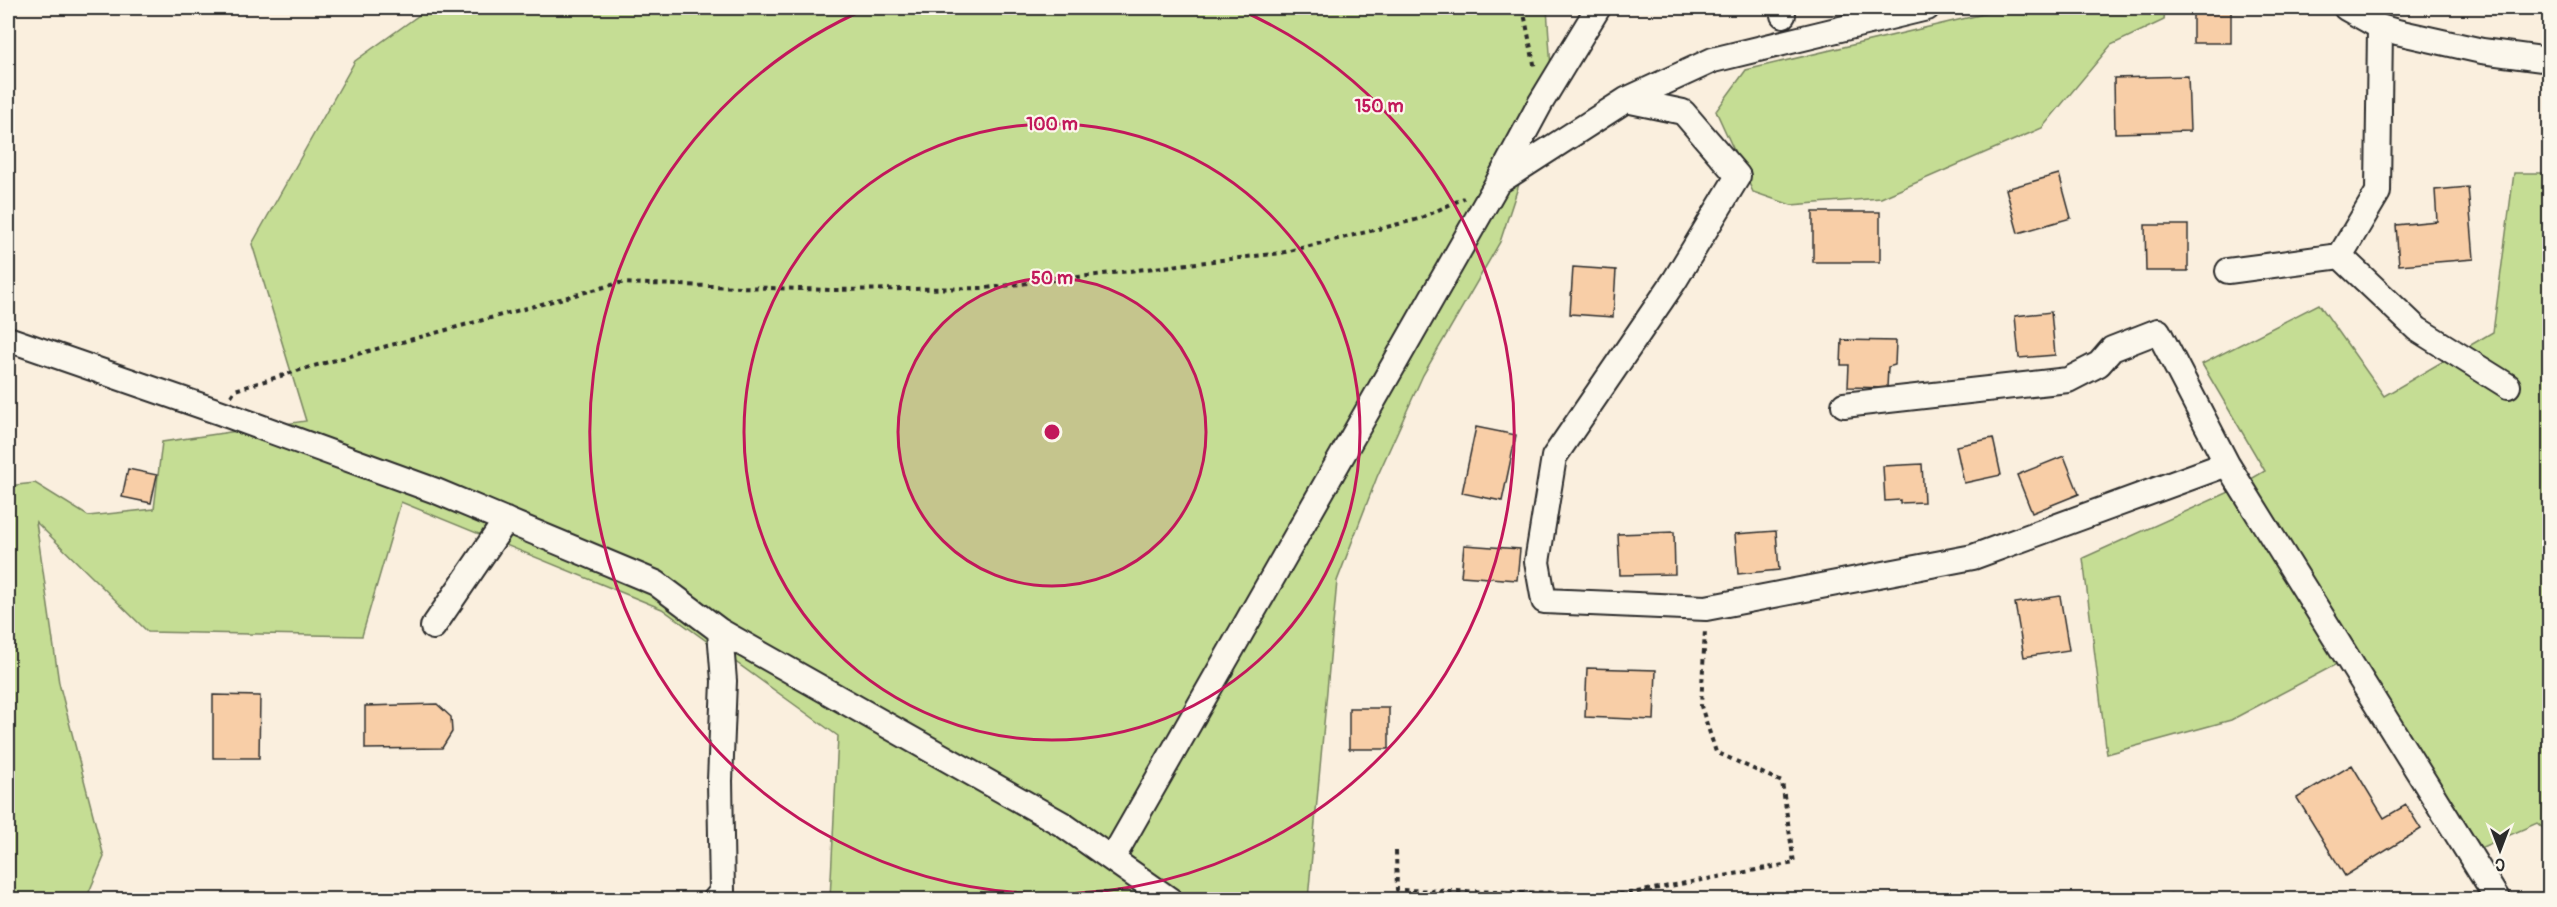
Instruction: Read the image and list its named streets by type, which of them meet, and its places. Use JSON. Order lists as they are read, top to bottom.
{
  "north": "bottom",
  "rings": ["150 m", "100 m", "50 m"]
}
